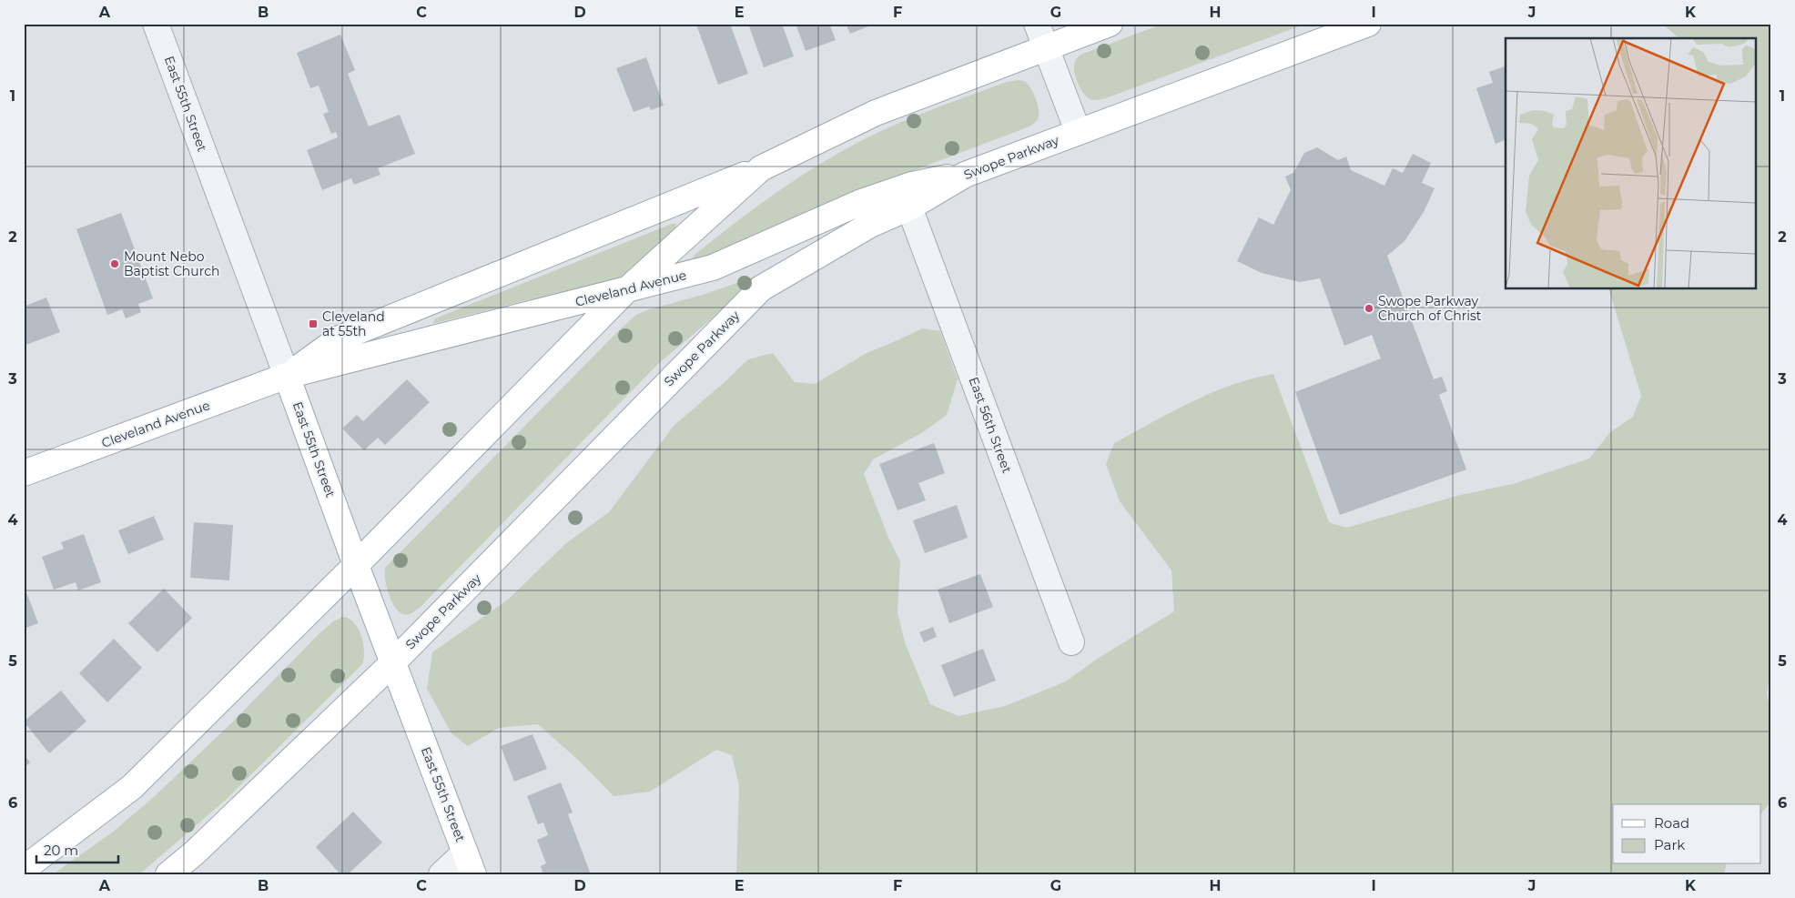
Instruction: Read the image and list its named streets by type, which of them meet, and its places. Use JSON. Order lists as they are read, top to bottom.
{
  "streets": {
    "main road": ["East 55th Street", "Swope Parkway", "Cleveland Avenue"],
    "street": ["East 56th Street"]
  },
  "crossings": [
    ["East 55th Street", "Swope Parkway"],
    ["East 55th Street", "Cleveland Avenue"],
    ["Swope Parkway", "Cleveland Avenue"],
    ["Swope Parkway", "East 56th Street"]
  ],
  "places": {
    "other": ["Mount Nebo Baptist Church", "Swope Parkway Church of Christ"],
    "transit": ["Cleveland at 55th"]
  },
  "legend": ["Road", "Park"],
  "scale_bar": "20 m",
  "grid": {
    "columns": [
      "A",
      "B",
      "C",
      "D",
      "E",
      "F",
      "G",
      "H",
      "I",
      "J",
      "K"
    ],
    "rows": [
      "1",
      "2",
      "3",
      "4",
      "5",
      "6"
    ]
  }
}
